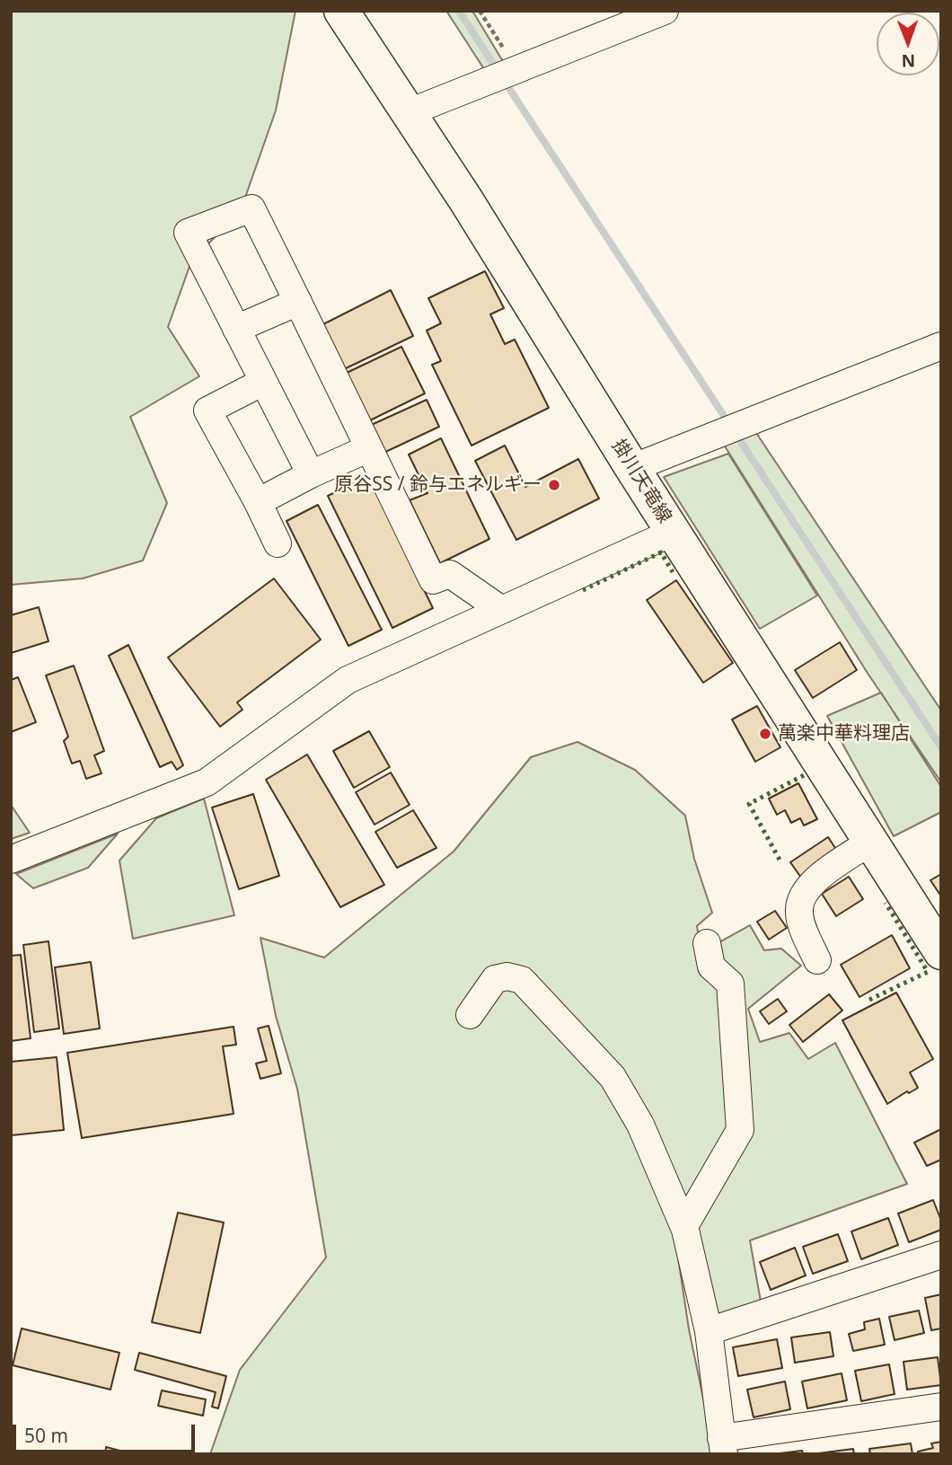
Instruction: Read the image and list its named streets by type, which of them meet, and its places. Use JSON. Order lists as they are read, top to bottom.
{
  "streets": {
    "main road": ["掛川天竜線"]
  },
  "places": ["原谷SS / 鈴与エネルギー", "萬楽中華料理店"],
  "scale_bar": "50 m",
  "north": "bottom"
}
